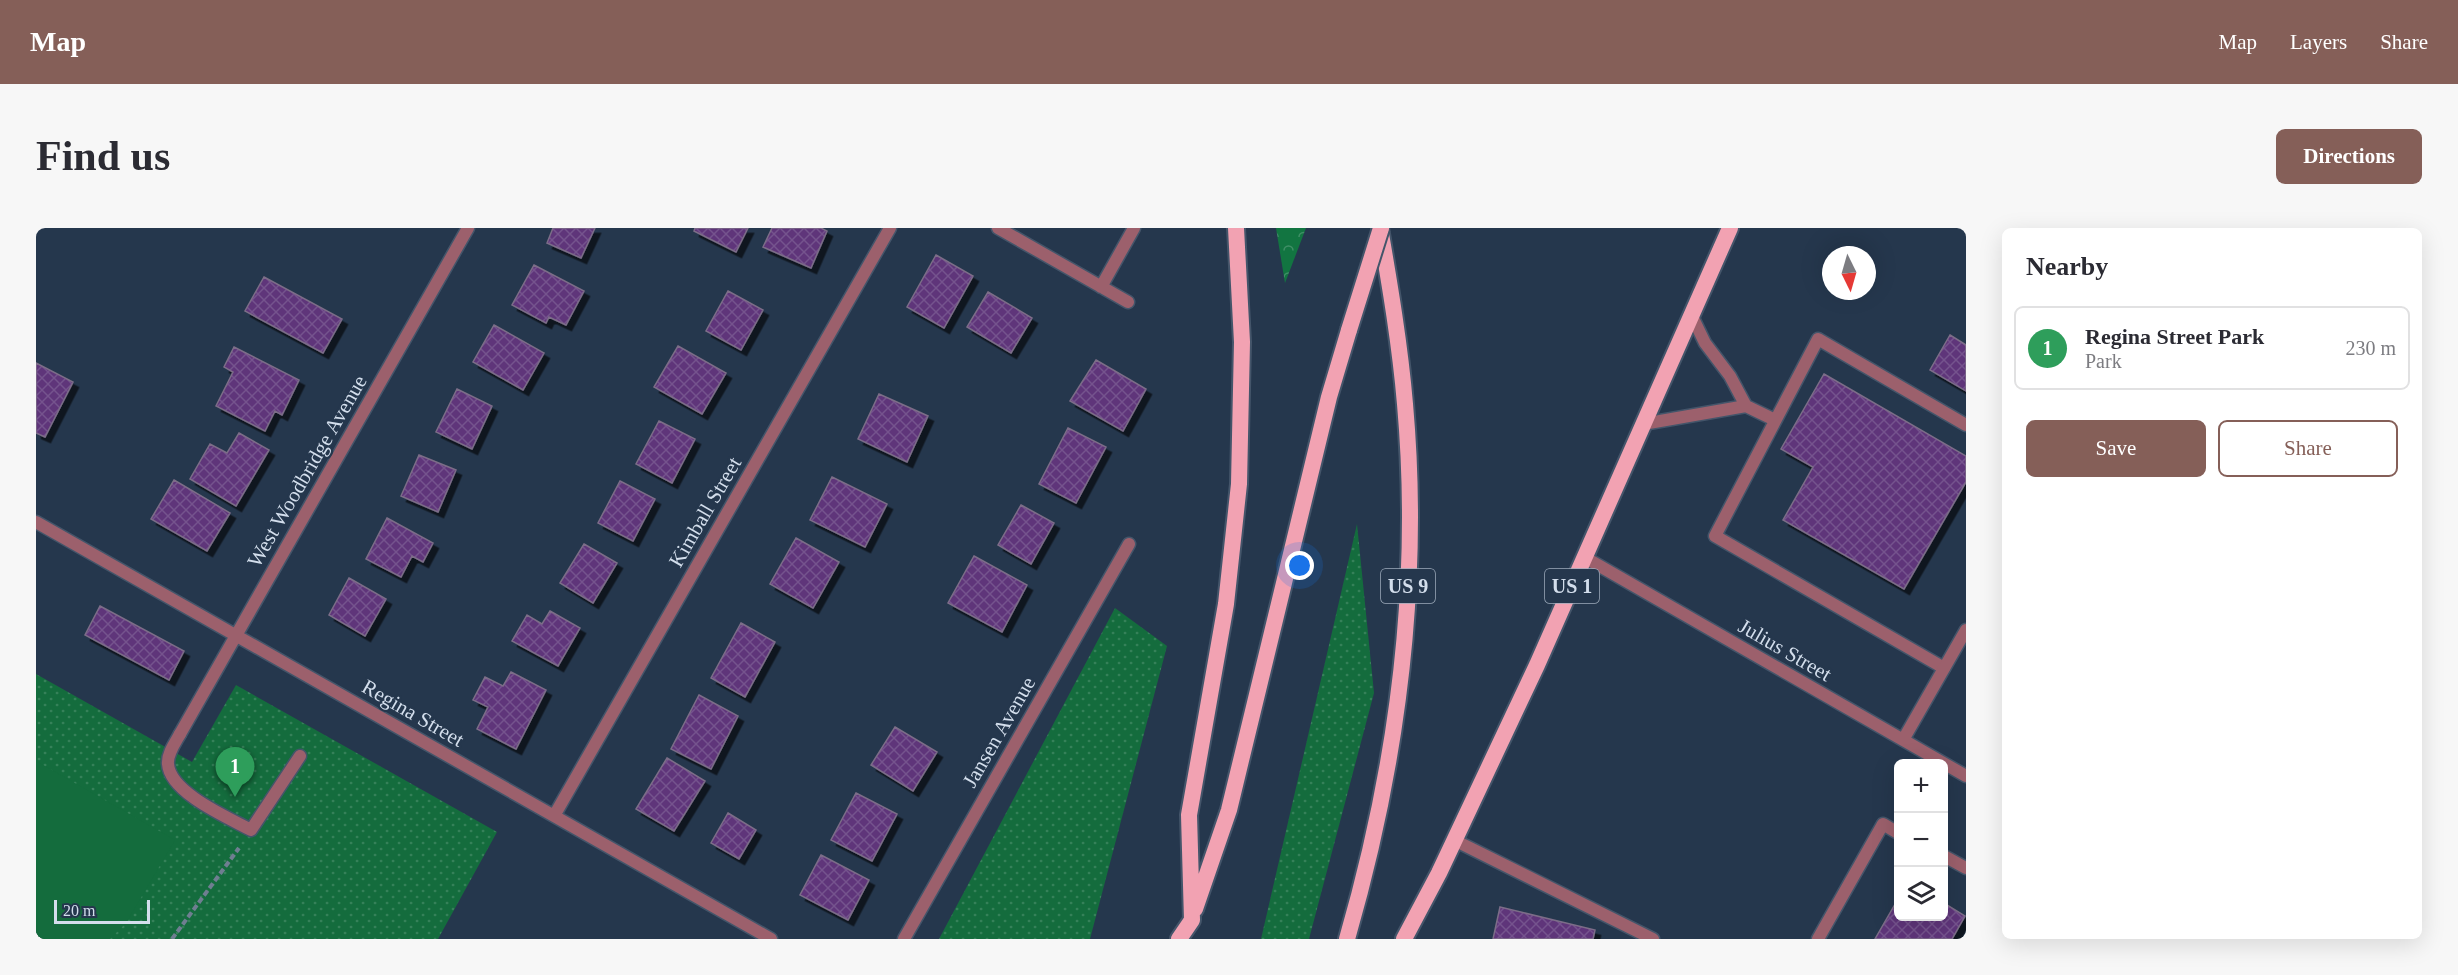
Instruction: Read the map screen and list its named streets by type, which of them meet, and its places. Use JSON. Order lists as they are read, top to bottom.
{
  "streets": {
    "highway": ["US 9", "US 1"],
    "street": [
      "West Woodbridge Avenue",
      "Kimball Street",
      "Julius Street",
      "Regina Street",
      "Jansen Avenue"
    ]
  },
  "crossings": [
    ["West Woodbridge Avenue", "Regina Street"],
    ["Kimball Street", "Regina Street"],
    ["US 1", "Julius Street"]
  ],
  "scale_bar": "20 m",
  "north": "bottom",
  "page": {
    "header": "Map",
    "nav": ["Map", "Layers", "Share"],
    "buttons": [
      "Directions",
      ["Save", "Share"]
    ],
    "title": "Find us",
    "heading": "Nearby",
    "list": [
      {
        "mark": "1",
        "name": "Regina Street Park",
        "note": "Park",
        "value": "230 m"
      }
    ],
    "pins": "1",
    "map_buttons": ["+", "−"],
    "scale": "20 m"
  }
}
